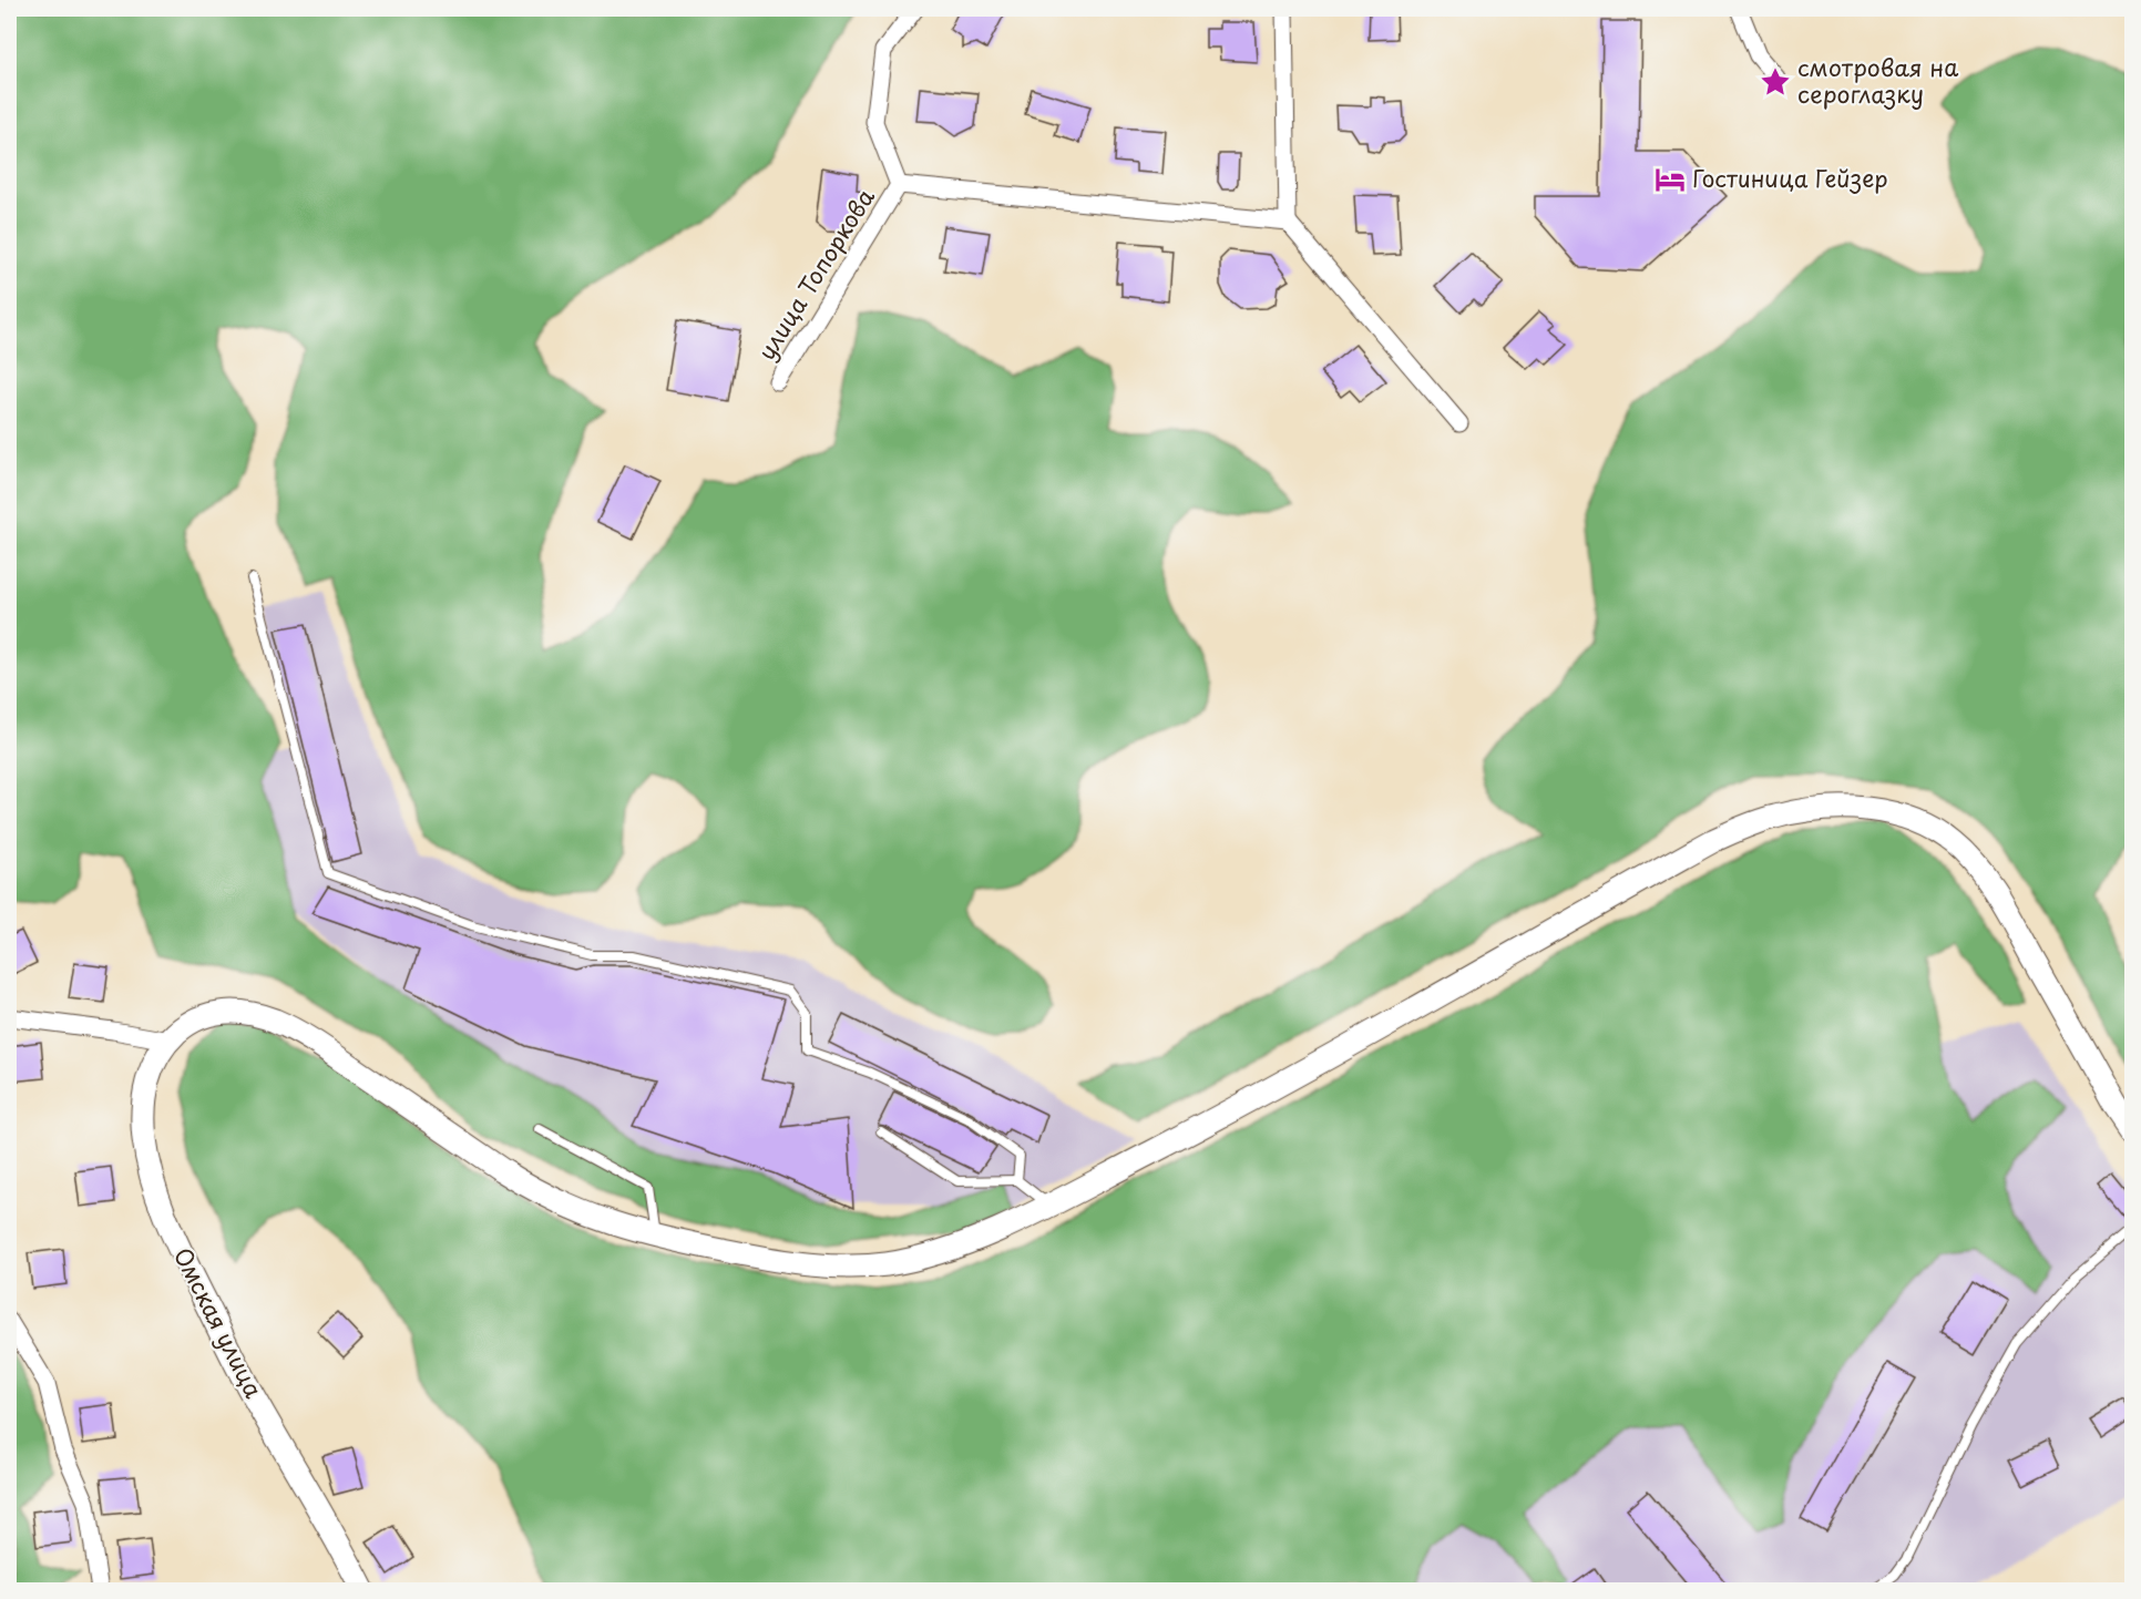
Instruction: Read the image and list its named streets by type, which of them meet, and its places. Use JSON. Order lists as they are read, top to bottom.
{
  "streets": {
    "main road": ["Омская улица"],
    "street": ["улица Топоркова"]
  },
  "places": {
    "place": ["смотровая на сероглазку"],
    "hotel": ["Гостиница Гейзер"]
  }
}
